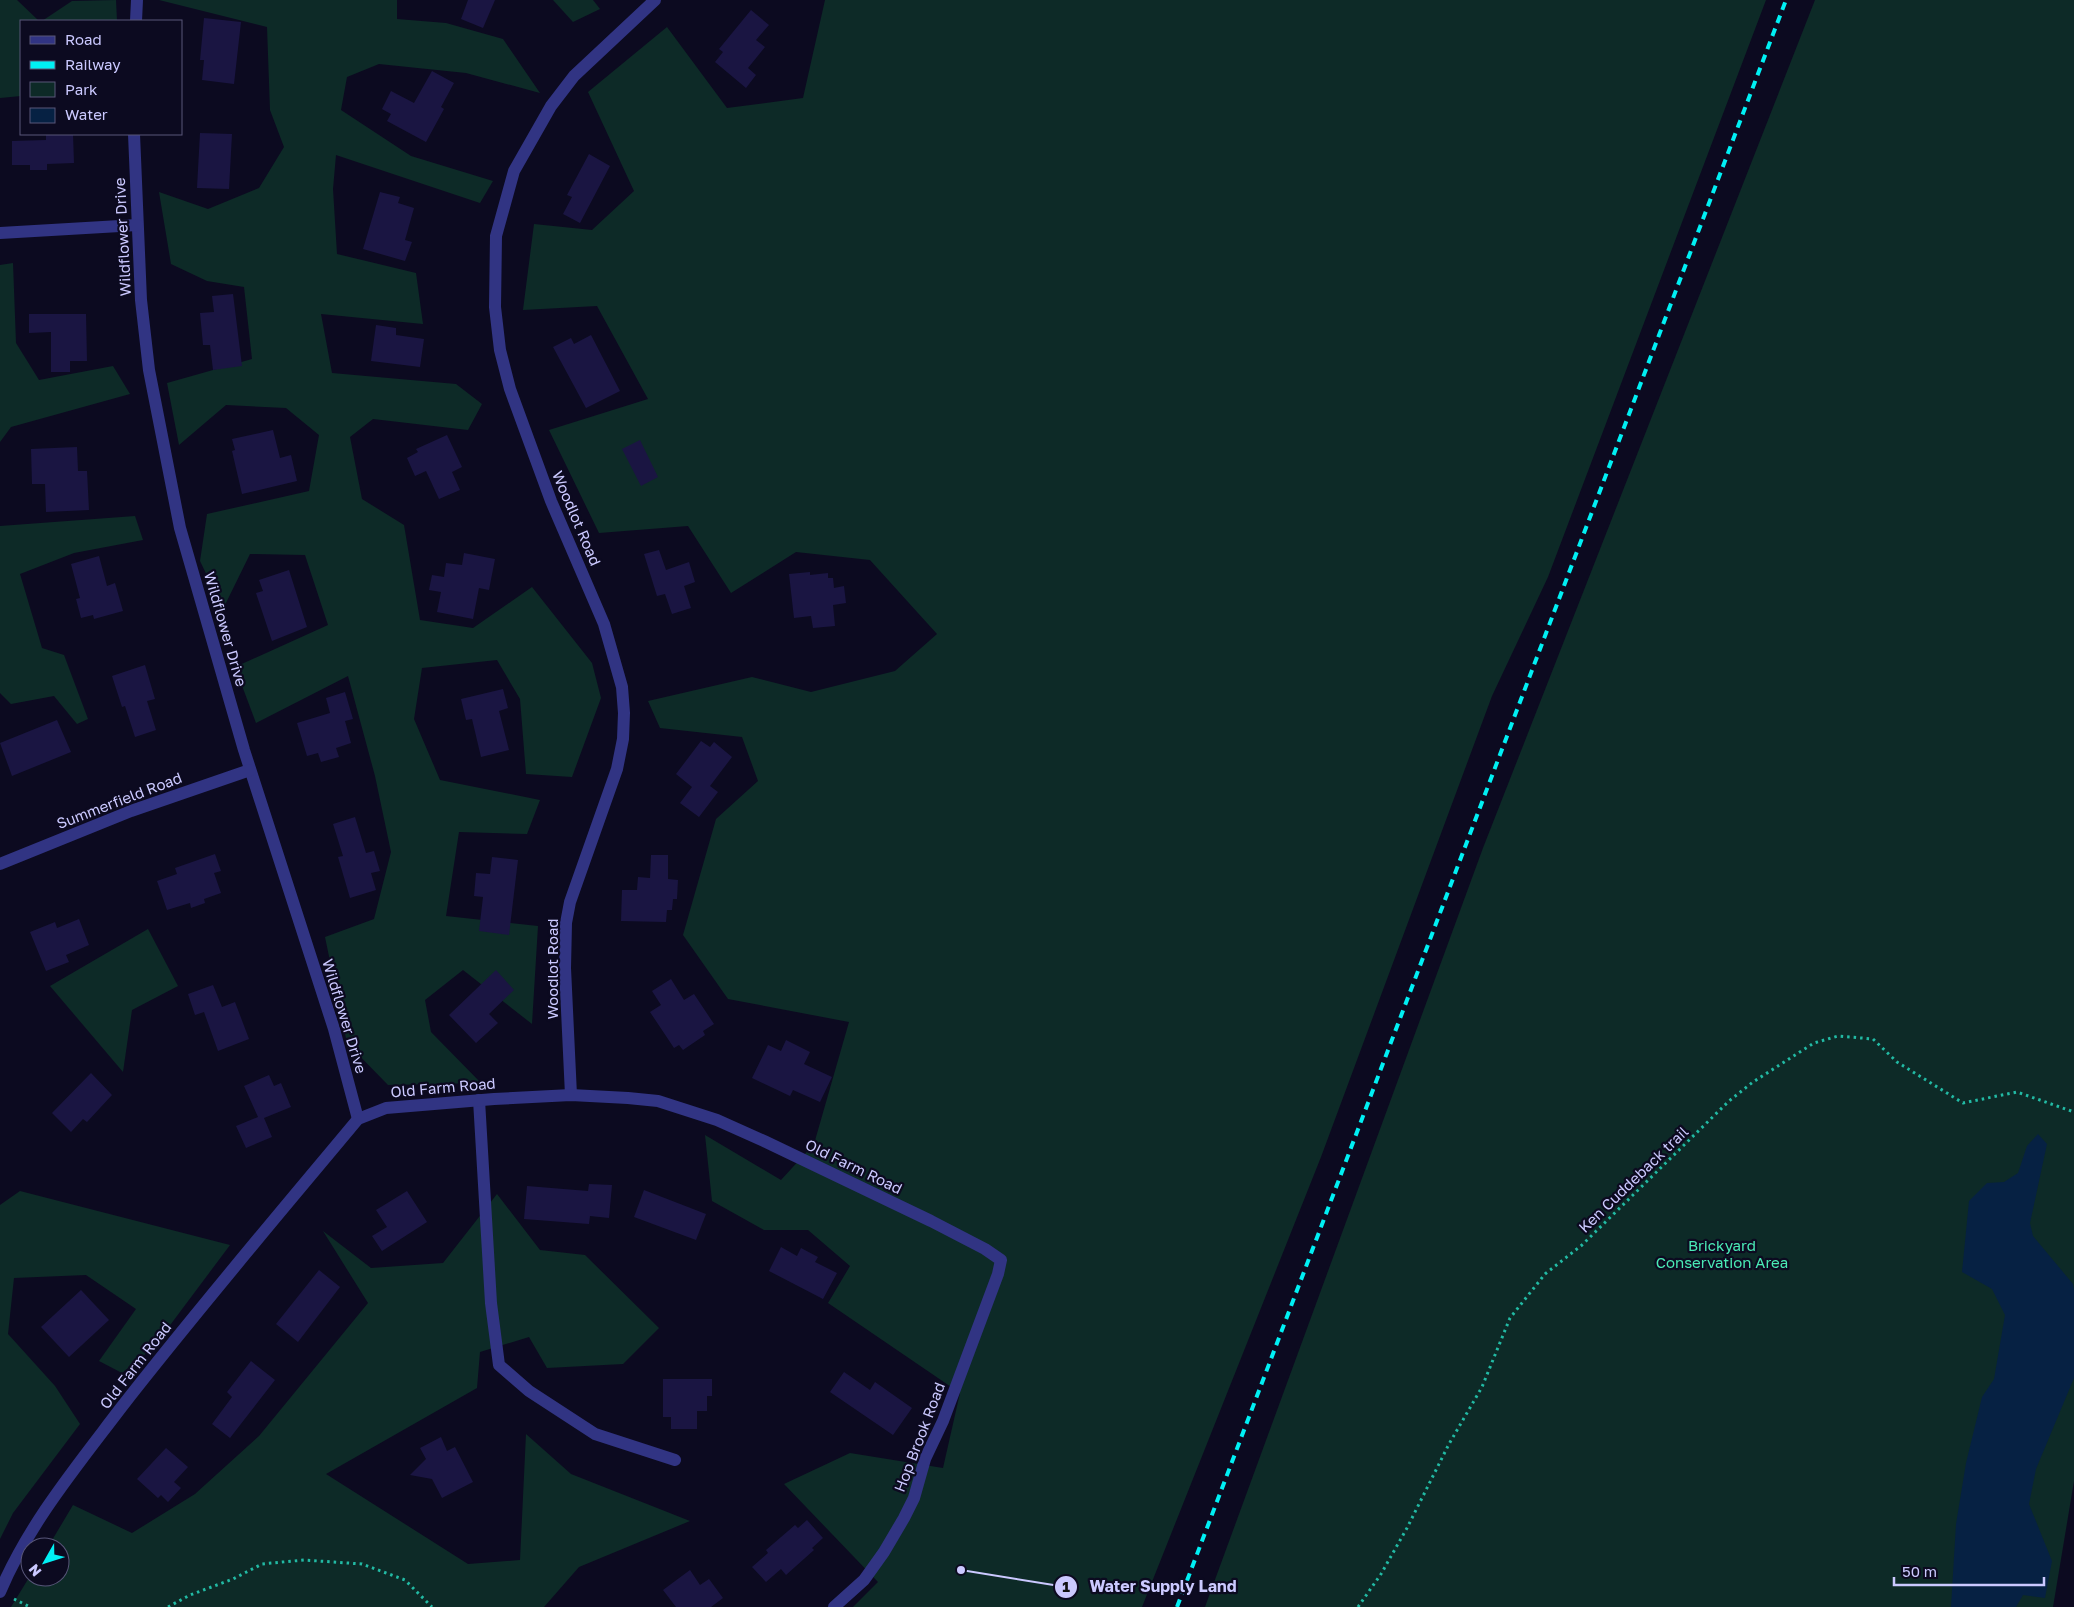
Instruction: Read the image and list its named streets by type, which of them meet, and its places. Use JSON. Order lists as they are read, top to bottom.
{
  "streets": {
    "street": [
      "Wildflower Drive",
      "Woodlot Road",
      "Summerfield Road",
      "Old Farm Road",
      "Hop Brook Road"
    ],
    "path": ["Ken Cuddeback trail"]
  },
  "crossings": [
    ["Wildflower Drive", "Summerfield Road"],
    ["Wildflower Drive", "Old Farm Road"],
    ["Woodlot Road", "Old Farm Road"],
    ["Old Farm Road", "Hop Brook Road"]
  ],
  "parks": ["Brickyard Conservation Area"],
  "places": ["Water Supply Land"],
  "legend": [
    "Road",
    "Railway",
    "Park",
    "Water"
  ],
  "scale_bar": "50 m",
  "north": "bottom left"
}
